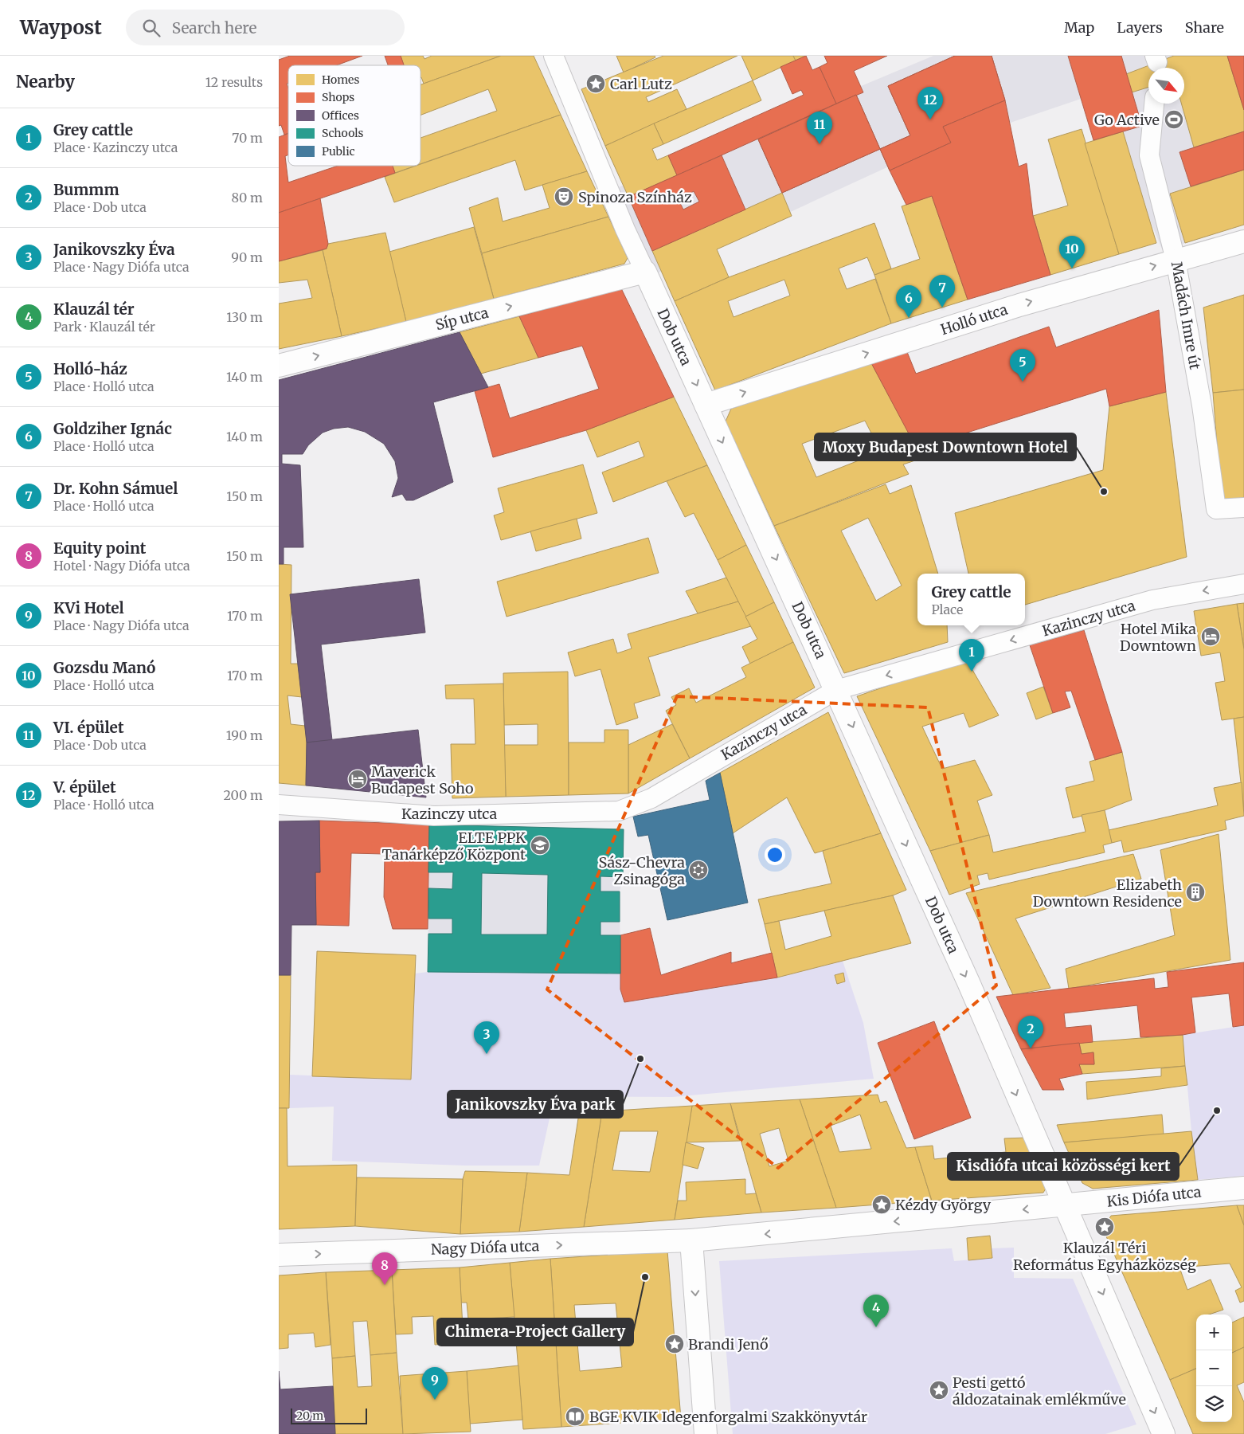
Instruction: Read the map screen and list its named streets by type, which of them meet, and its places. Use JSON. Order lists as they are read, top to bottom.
{
  "streets": {
    "street": [
      "Madách Imre út",
      "Síp utca",
      "Holló utca",
      "Dob utca",
      "Kazinczy utca",
      "Kis Diófa utca",
      "Nagy Diófa utca"
    ]
  },
  "crossings": [
    ["Madách Imre út", "Holló utca"],
    ["Síp utca", "Dob utca"],
    ["Holló utca", "Dob utca"],
    ["Dob utca", "Kazinczy utca"],
    ["Dob utca", "Kis Diófa utca"],
    ["Kis Diófa utca", "Nagy Diófa utca"]
  ],
  "one_way": [
    "Síp utca",
    "Holló utca",
    "Dob utca",
    "Kazinczy utca",
    "Kis Diófa utca",
    "Nagy Diófa utca"
  ],
  "places": {
    "place": [
      "Carl Lutz",
      "Kézdy György",
      "Klauzál Téri Református Egyházközség",
      "Brandi Jenő",
      "Pesti gettó áldozatainak emlékműve"
    ],
    "sports": ["Go Active"],
    "theatre": ["Spinoza Színház"],
    "other": [
      "Moxy Budapest Downtown Hotel",
      "Janikovszky Éva park",
      "Kisdiófa utcai közösségi kert",
      "Chimera-Project Gallery"
    ],
    "hotel": ["Hotel Mika Downtown", "Maverick Budapest Soho"],
    "school or university": ["ELTE PPK Tanárképző Központ"],
    "synagogue": ["Sász-Chevra Zsinagóga"],
    "building": ["Elizabeth Downtown Residence"],
    "library": ["BGE KVIK Idegenforgalmi Szakkönyvtár"]
  },
  "legend": [
    "Homes",
    "Shops",
    "Offices",
    "Schools",
    "Public"
  ],
  "scale_bar": "20 m",
  "north": "bottom right",
  "page": {
    "header": "Waypost",
    "search": "Search here",
    "nav": ["Map", "Layers", "Share"],
    "heading": ["Nearby", "12 results"],
    "pins": [
      "12",
      "11",
      "10",
      "7",
      "6",
      "5",
      "1",
      "2",
      "3",
      "8",
      "4",
      "9"
    ],
    "list": [
      {
        "mark": "1",
        "name": "Grey cattle",
        "note": "Place · Kazinczy utca",
        "value": "70 m"
      },
      {
        "mark": "2",
        "name": "Bummm",
        "note": "Place · Dob utca",
        "value": "80 m"
      },
      {
        "mark": "3",
        "name": "Janikovszky Éva",
        "note": "Place · Nagy Diófa utca",
        "value": "90 m"
      },
      {
        "mark": "4",
        "name": "Klauzál tér",
        "note": "Park · Klauzál tér",
        "value": "130 m"
      },
      {
        "mark": "5",
        "name": "Holló-ház",
        "note": "Place · Holló utca",
        "value": "140 m"
      },
      {
        "mark": "6",
        "name": "Goldziher Ignác",
        "note": "Place · Holló utca",
        "value": "140 m"
      },
      {
        "mark": "7",
        "name": "Dr. Kohn Sámuel",
        "note": "Place · Holló utca",
        "value": "150 m"
      },
      {
        "mark": "8",
        "name": "Equity point",
        "note": "Hotel · Nagy Diófa utca",
        "value": "150 m"
      },
      {
        "mark": "9",
        "name": "KVi Hotel",
        "note": "Place · Nagy Diófa utca",
        "value": "170 m"
      },
      {
        "mark": "10",
        "name": "Gozsdu Manó",
        "note": "Place · Holló utca",
        "value": "170 m"
      },
      {
        "mark": "11",
        "name": "VI. épület",
        "note": "Place · Dob utca",
        "value": "190 m"
      },
      {
        "mark": "12",
        "name": "V. épület",
        "note": "Place · Holló utca",
        "value": "200 m"
      }
    ],
    "popup": ["Grey cattle", "Place"],
    "map_buttons": ["+", "−"],
    "scale": "20 m"
  }
}
